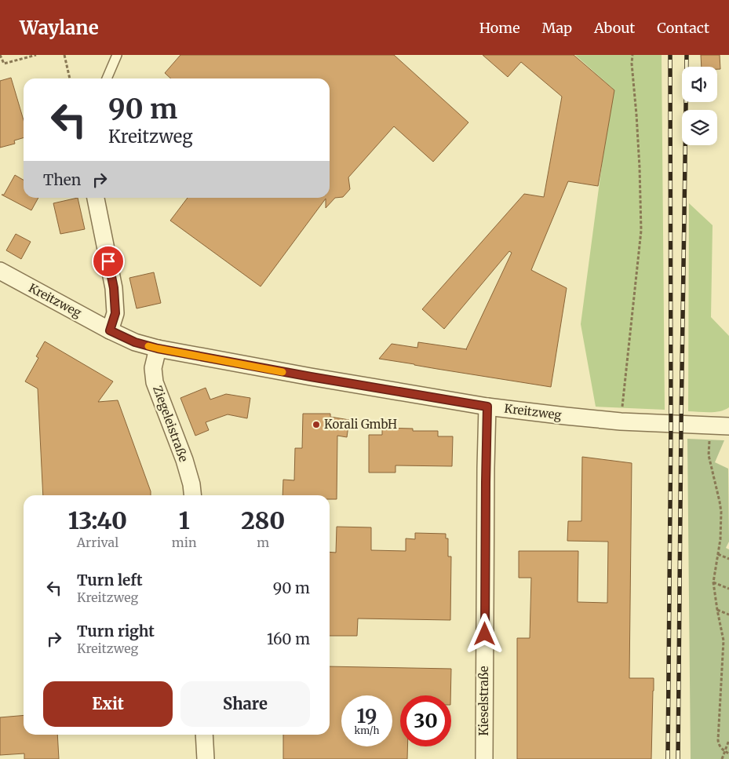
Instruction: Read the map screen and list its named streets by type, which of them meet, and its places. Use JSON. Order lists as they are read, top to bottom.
{
  "streets": {
    "street": ["Kreitzweg", "Ziegeleistraße", "Kieselstraße"]
  },
  "crossings": [
    ["Kreitzweg", "Ziegeleistraße"],
    ["Kreitzweg", "Kieselstraße"]
  ],
  "places": ["Korali GmbH"],
  "page": {
    "header": "Waylane",
    "nav": [
      "Home",
      "Map",
      "About",
      "Contact"
    ],
    "turn": ["90 m", "Kreitzweg"],
    "then": "Then",
    "eta": [
      "13:40",
      "Arrival",
      "1",
      "min",
      "280",
      "m"
    ],
    "list": [
      {
        "name": "Turn left",
        "note": "Kreitzweg",
        "value": "90 m"
      },
      {
        "name": "Turn right",
        "note": "Kreitzweg",
        "value": "160 m"
      }
    ],
    "buttons": ["Exit", "Share"],
    "speed": "19 km/h",
    "limit": "30"
  }
}
